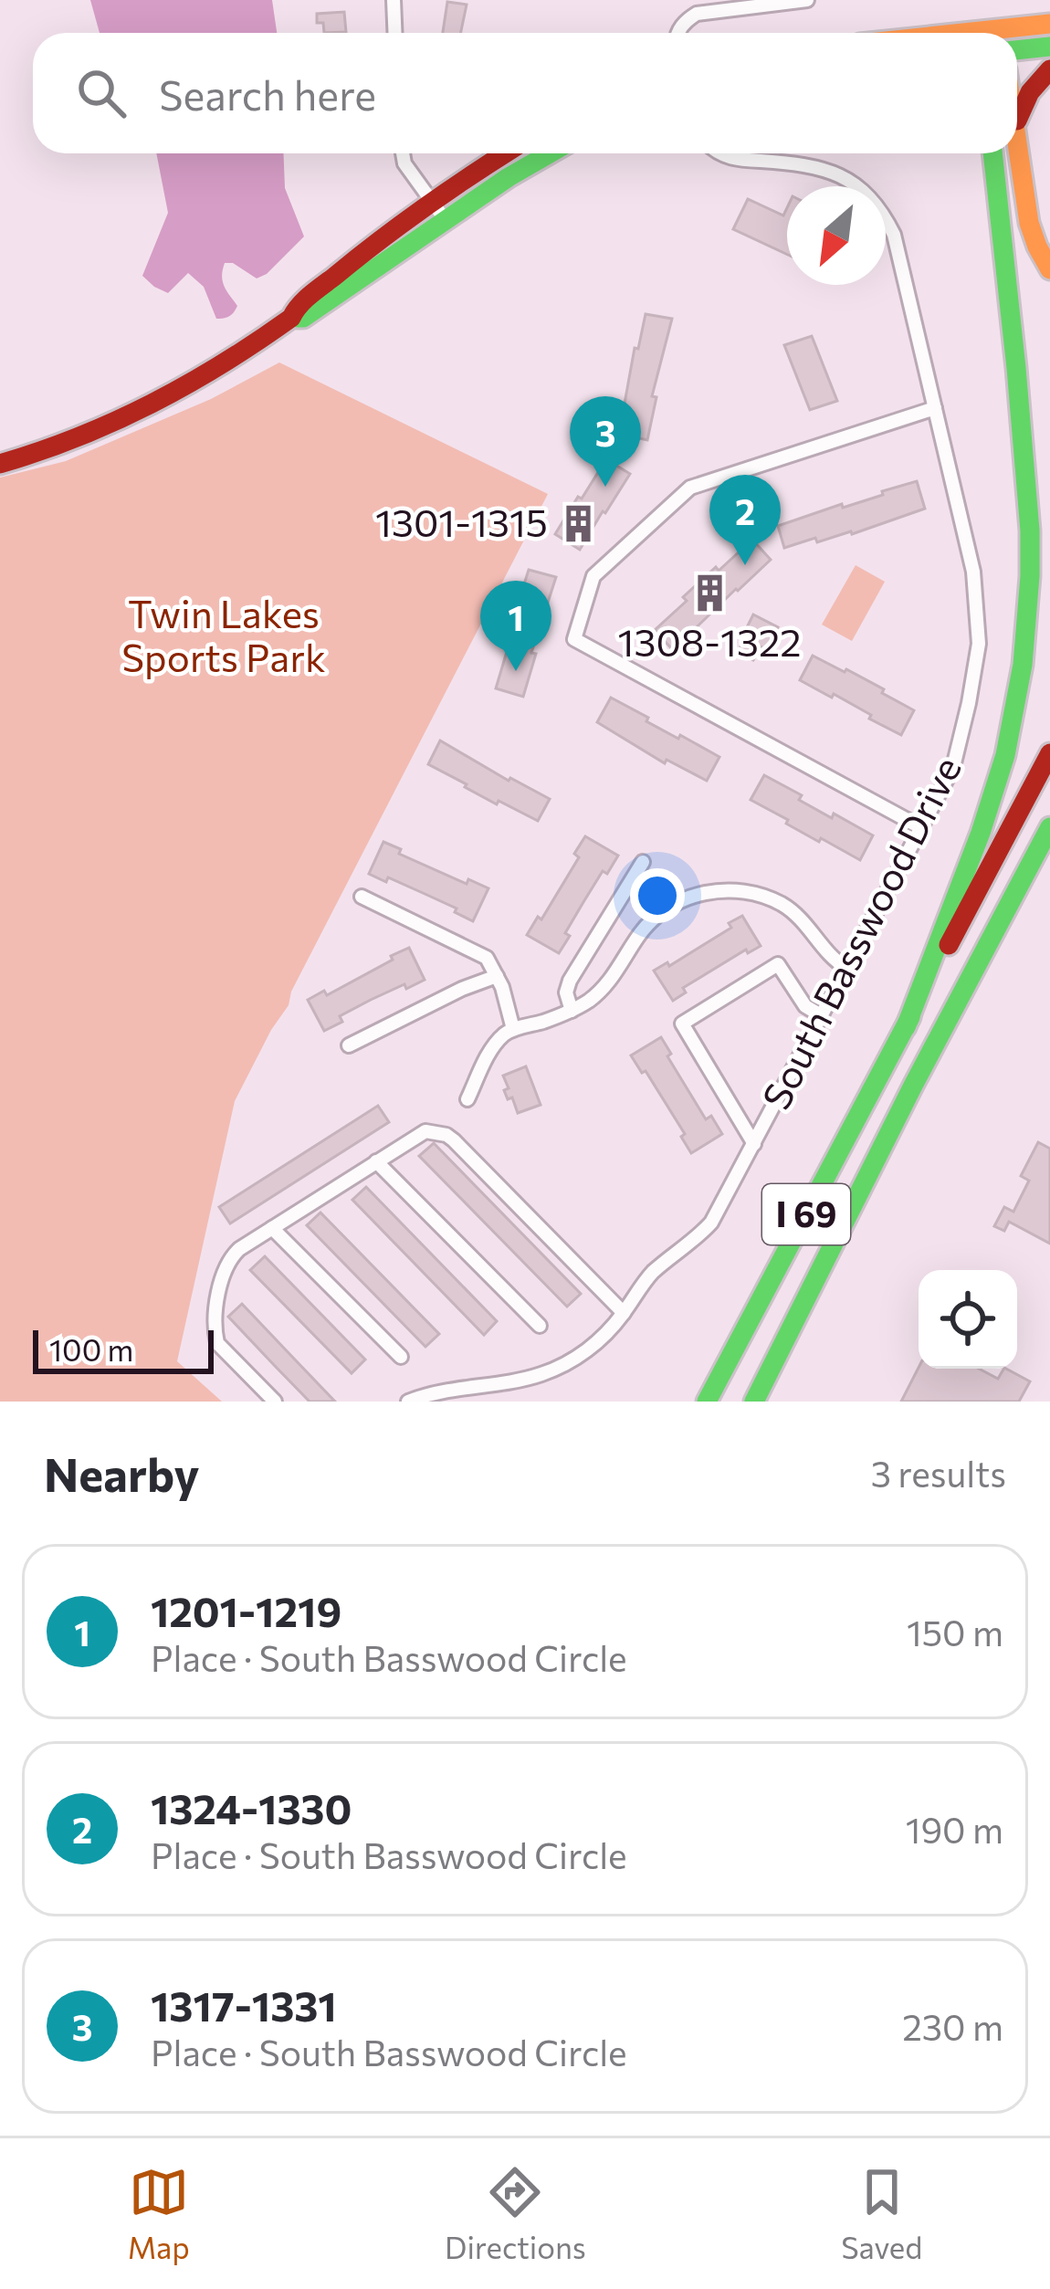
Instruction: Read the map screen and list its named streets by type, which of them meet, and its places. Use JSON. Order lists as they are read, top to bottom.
{
  "streets": {
    "main road": ["I 69"],
    "street": ["South Basswood Drive"]
  },
  "parks": ["Twin Lakes Sports Park"],
  "places": {
    "building": ["1301-1315", "1308-1322"]
  },
  "scale_bar": "100 m",
  "north": "bottom left",
  "page": {
    "search": "Search here",
    "pins": ["3", "2", "1"],
    "scale": "100 m",
    "heading": ["Nearby", "3 results"],
    "list": [
      {
        "mark": "1",
        "name": "1201-1219",
        "note": "Place · South Basswood Circle",
        "value": "150 m"
      },
      {
        "mark": "2",
        "name": "1324-1330",
        "note": "Place · South Basswood Circle",
        "value": "190 m"
      },
      {
        "mark": "3",
        "name": "1317-1331",
        "note": "Place · South Basswood Circle",
        "value": "230 m"
      }
    ],
    "nav": ["Map", "Directions", "Saved"]
  }
}
